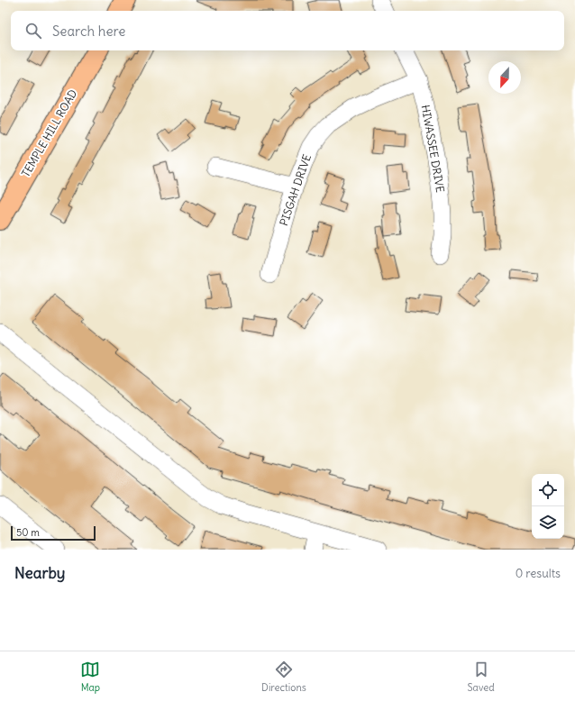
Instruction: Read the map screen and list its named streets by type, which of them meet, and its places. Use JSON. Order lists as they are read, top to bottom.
{
  "streets": {
    "main road": ["TEMPLE HILL ROAD"],
    "street": ["HIWASSEE DRIVE", "PISGAH DRIVE"]
  },
  "crossings": [
    ["HIWASSEE DRIVE", "PISGAH DRIVE"]
  ],
  "scale_bar": "50 m",
  "north": "bottom",
  "page": {
    "search": "Search here",
    "scale": "50 m",
    "heading": ["Nearby", "0 results"],
    "nav": ["Map", "Directions", "Saved"]
  }
}
